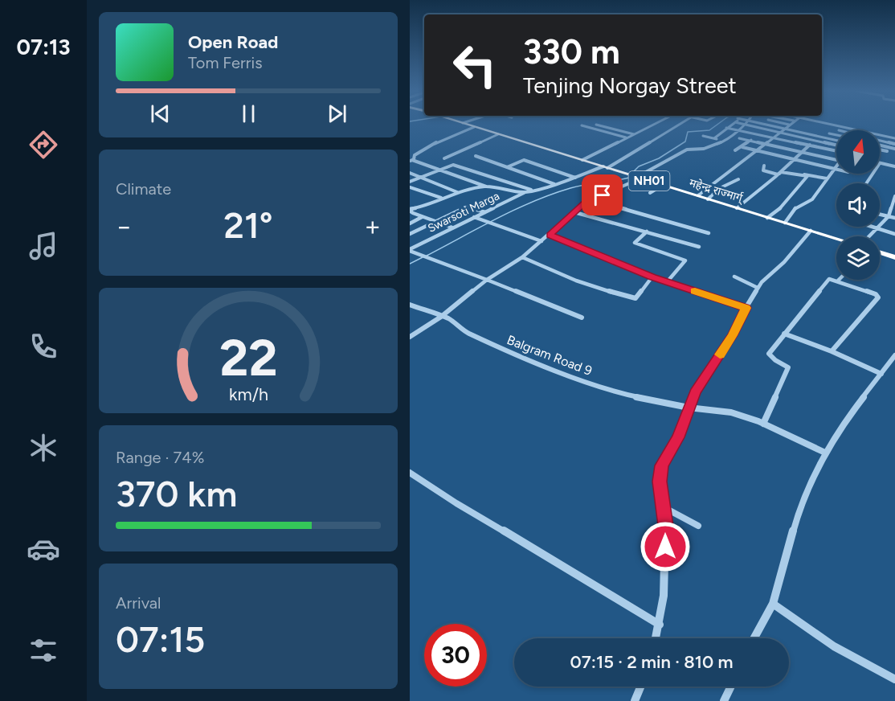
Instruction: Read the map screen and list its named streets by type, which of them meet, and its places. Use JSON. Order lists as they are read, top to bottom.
{
  "streets": {
    "highway": ["NH01", "महेन्द्र राज्मार्ग्"],
    "street": ["Swarsoti Marga", "Balgram Road 9"]
  },
  "north": "top",
  "page": {
    "tabs": "07:13",
    "turn": ["330 m", "Tenjing Norgay Street"],
    "song": ["Open Road", "Tom Ferris"],
    "tile": [
      "Climate",
      ["Range · 74%", "370 km"],
      ["Arrival", "07:15"]
    ],
    "heat": ["−", "21°", "+"],
    "limit": "30",
    "trip": "07:15 · 2 min · 810 m",
    "gauge": ["22", "km/h"]
  }
}
